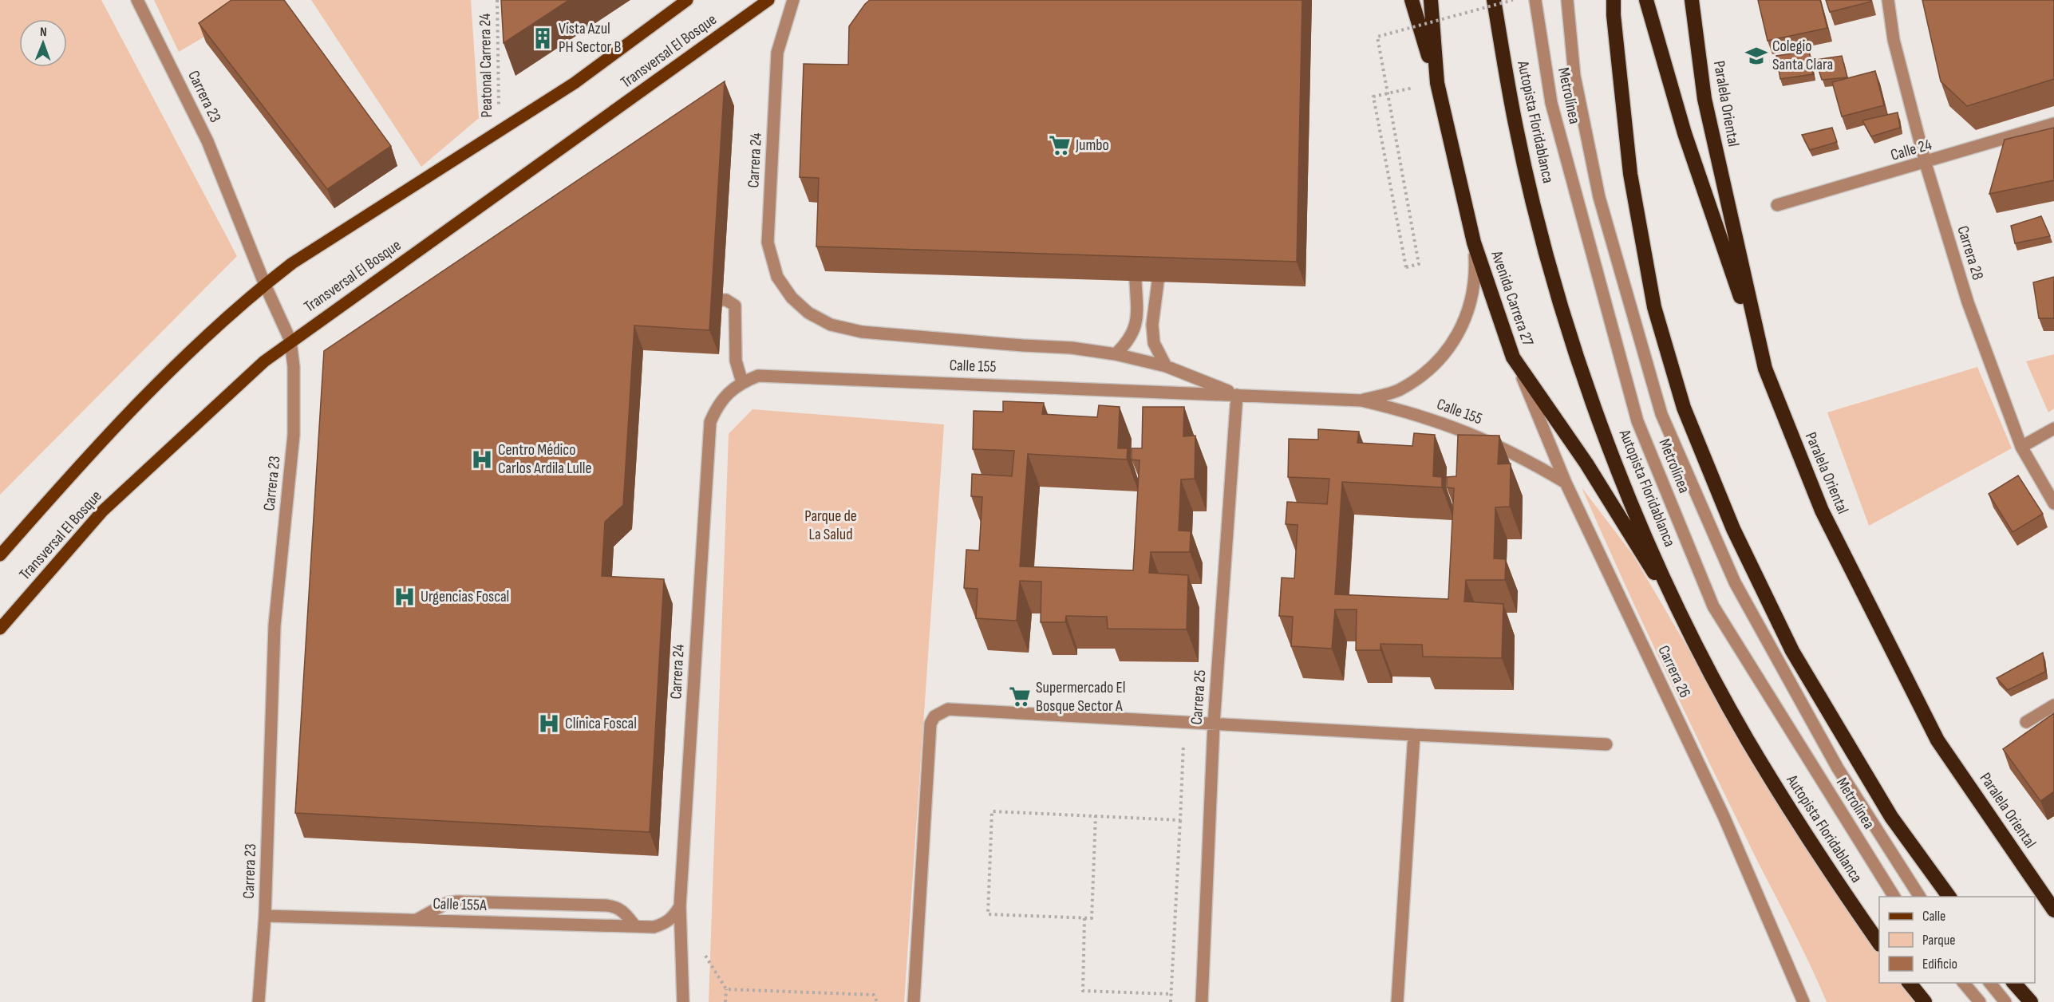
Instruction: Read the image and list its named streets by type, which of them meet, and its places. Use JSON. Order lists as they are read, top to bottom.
{
  "streets": {
    "highway": ["Paralela Oriental", "Autopista Floridablanca", "Avenida Carrera 27"],
    "main road": ["Transversal El Bosque"],
    "street": [
      "Metrolínea",
      "Carrera 23",
      "Calle 24",
      "Carrera 24",
      "Carrera 28",
      "Calle 155",
      "Carrera 26",
      "Carrera 25",
      "Calle 155A"
    ],
    "path": ["Peatonal Carrera 24"]
  },
  "crossings": [
    ["Transversal El Bosque", "Peatonal Carrera 24"],
    ["Transversal El Bosque", "Carrera 23"],
    ["Carrera 23", "Calle 155A"],
    ["Autopista Floridablanca", "Avenida Carrera 27"],
    ["Calle 24", "Carrera 28"],
    ["Carrera 24", "Calle 155"],
    ["Carrera 24", "Calle 155A"],
    ["Avenida Carrera 27", "Calle 155"],
    ["Avenida Carrera 27", "Carrera 26"],
    ["Calle 155", "Carrera 26"],
    ["Calle 155", "Carrera 25"]
  ],
  "parks": ["Parque de La Salud"],
  "places": {
    "building": ["Vista Azul PH Sector B"],
    "school or university": ["Colegio Santa Clara"],
    "supermarket": ["Jumbo", "Supermercado El Bosque Sector A"],
    "hospital": ["Centro Médico Carlos Ardila Lulle", "Urgencias Foscal", "Clínica Foscal"]
  },
  "legend": ["Calle", "Parque", "Edificio"],
  "north": "top"
}
